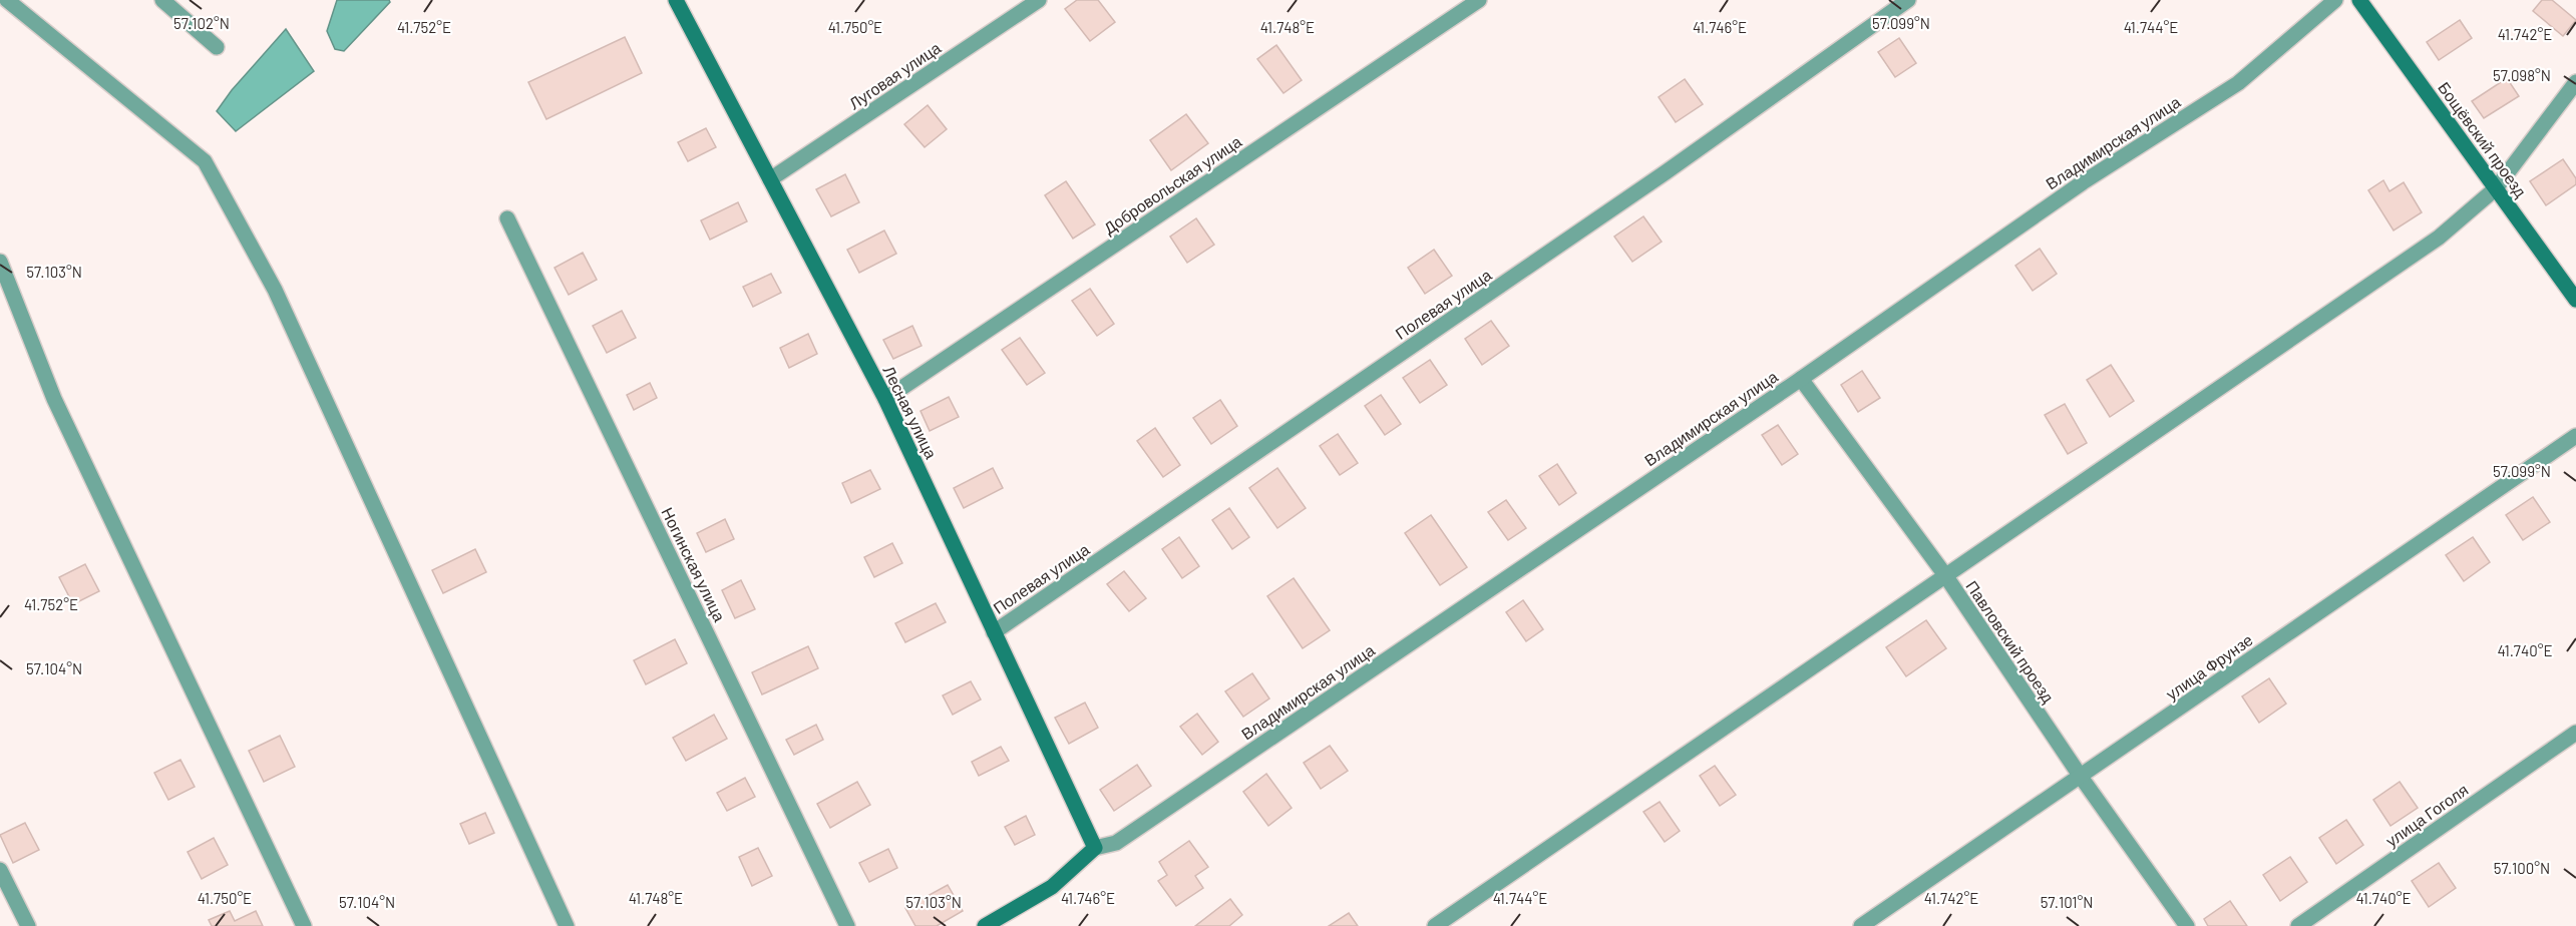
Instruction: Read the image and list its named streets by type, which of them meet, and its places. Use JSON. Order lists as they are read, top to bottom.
{
  "streets": {
    "street": [
      "Луговая улица",
      "Бощёвский проезд",
      "Владимирская улица",
      "Добровольская улица",
      "Полевая улица",
      "Лесная улица",
      "Ногинская улица",
      "Павловский проезд",
      "улица Фрунзе",
      "улица Гоголя"
    ]
  },
  "crossings": [
    ["Луговая улица", "Лесная улица"],
    ["Владимирская улица", "Лесная улица"],
    ["Владимирская улица", "Павловский проезд"],
    ["Добровольская улица", "Лесная улица"],
    ["Полевая улица", "Лесная улица"],
    ["Павловский проезд", "улица Фрунзе"]
  ],
  "coordinates": [
    "57.099°N",
    "57.102°N",
    "41.752°E",
    "41.750°E",
    "41.748°E",
    "41.746°E",
    "41.744°E",
    "41.742°E",
    "57.098°N",
    "57.103°N",
    "41.740°E",
    "57.104°N",
    "57.100°N",
    "57.101°N"
  ]
}
